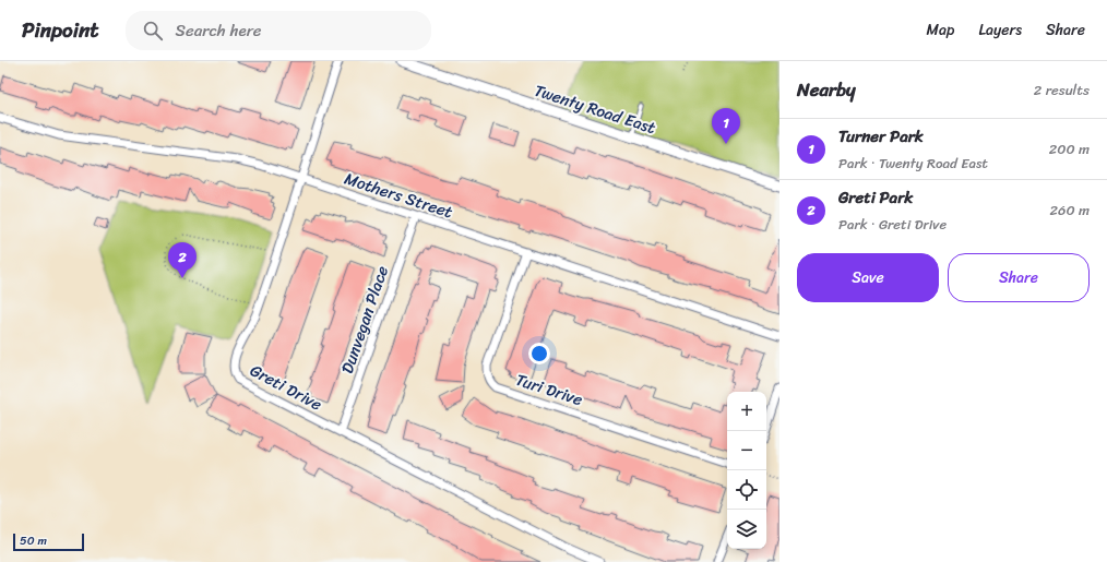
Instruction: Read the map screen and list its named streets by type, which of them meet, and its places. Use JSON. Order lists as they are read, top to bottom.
{
  "streets": {
    "street": [
      "Twenty Road East",
      "Mothers Street",
      "Dunvegan Place",
      "Greti Drive",
      "Turi Drive"
    ]
  },
  "crossings": [
    ["Mothers Street", "Dunvegan Place"],
    ["Mothers Street", "Greti Drive"],
    ["Mothers Street", "Turi Drive"],
    ["Dunvegan Place", "Greti Drive"]
  ],
  "scale_bar": "50 m",
  "page": {
    "header": "Pinpoint",
    "search": "Search here",
    "nav": ["Map", "Layers", "Share"],
    "heading": ["Nearby", "2 results"],
    "pins": ["1", "2"],
    "list": [
      {
        "mark": "1",
        "name": "Turner Park",
        "note": "Park · Twenty Road East",
        "value": "200 m"
      },
      {
        "mark": "2",
        "name": "Greti Park",
        "note": "Park · Greti Drive",
        "value": "260 m"
      }
    ],
    "buttons": ["Save", "Share"],
    "map_buttons": ["+", "−"],
    "scale": "50 m"
  }
}
